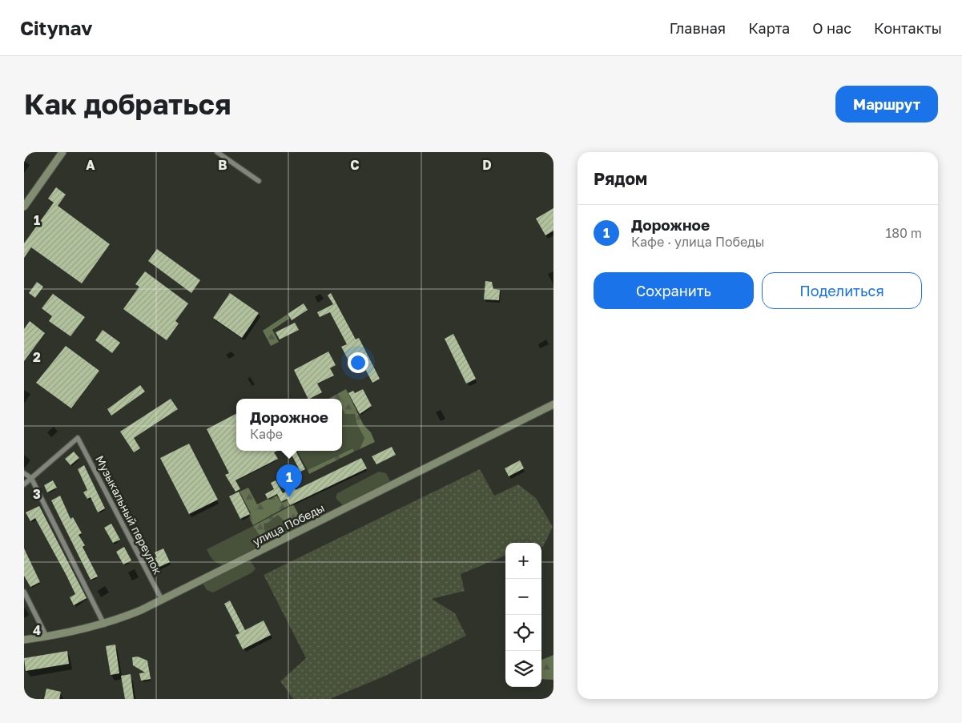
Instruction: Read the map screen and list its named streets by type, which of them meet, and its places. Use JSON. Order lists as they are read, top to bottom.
{
  "streets": {
    "main road": ["улица Победы"],
    "street": ["Музыкальный переулок"]
  },
  "crossings": [
    ["Музыкальный переулок", "улица Победы"]
  ],
  "page": {
    "header": "Citynav",
    "nav": [
      "Главная",
      "Карта",
      "О нас",
      "Контакты"
    ],
    "buttons": [
      "Маршрут",
      ["Сохранить", "Поделиться"]
    ],
    "title": "Как добраться",
    "heading": "Рядом",
    "list": [
      {
        "mark": "1",
        "name": "Дорожное",
        "note": "Кафе · улица Победы",
        "value": "180 m"
      }
    ],
    "popup": ["Дорожное", "Кафе"],
    "pins": "1",
    "map_buttons": ["+", "−"]
  },
  "grid": {
    "columns": [
      "A",
      "B",
      "C",
      "D"
    ],
    "rows": [
      "1",
      "2",
      "3",
      "4"
    ]
  }
}
